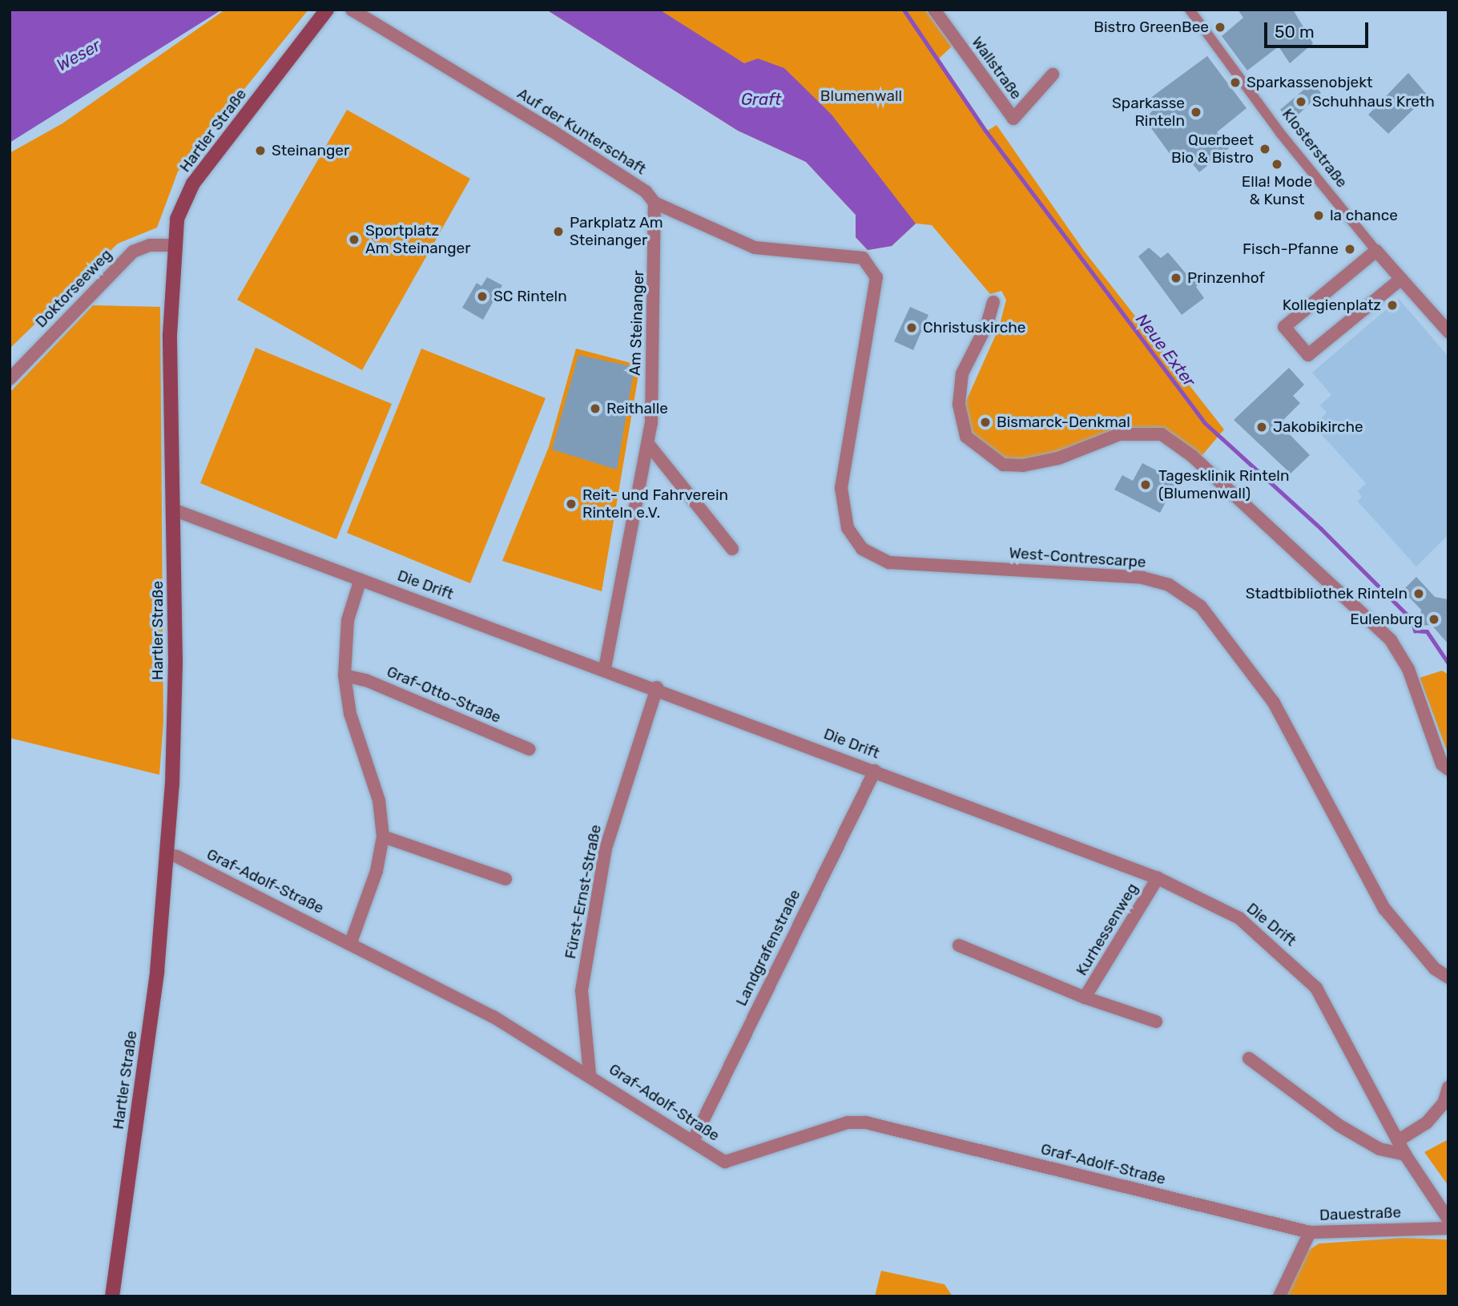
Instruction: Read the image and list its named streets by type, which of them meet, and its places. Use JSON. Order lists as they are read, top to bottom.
{
  "streets": {
    "main road": ["Hartler Straße"],
    "street": [
      "Wallstraße",
      "Auf der Kunterschaft",
      "Klosterstraße",
      "Doktorseeweg",
      "Am Steinanger",
      "West-Contrescarpe",
      "Die Drift",
      "Graf-Otto-Straße",
      "Graf-Adolf-Straße",
      "Fürst-Ernst-Straße",
      "Kurhessenweg",
      "Landgrafenstraße",
      "Dauestraße"
    ]
  },
  "crossings": [
    ["Hartler Straße", "Doktorseeweg"],
    ["Hartler Straße", "Die Drift"],
    ["Hartler Straße", "Graf-Adolf-Straße"],
    ["Auf der Kunterschaft", "Am Steinanger"],
    ["Auf der Kunterschaft", "West-Contrescarpe"],
    ["Am Steinanger", "Die Drift"],
    ["Die Drift", "Fürst-Ernst-Straße"],
    ["Die Drift", "Kurhessenweg"],
    ["Die Drift", "Landgrafenstraße"],
    ["Graf-Adolf-Straße", "Fürst-Ernst-Straße"],
    ["Graf-Adolf-Straße", "Landgrafenstraße"],
    ["Graf-Adolf-Straße", "Dauestraße"]
  ],
  "water": ["Weser", "Graft", "Neue Exter"],
  "parks": ["Blumenwall"],
  "places": [
    "Bistro GreenBee",
    "Sparkassenobjekt",
    "Schuhhaus Kreth",
    "Sparkasse Rinteln",
    "Querbeet Bio & Bistro",
    "Steinanger",
    "Ella! Mode & Kunst",
    "la chance",
    "Parkplatz Am Steinanger",
    "Sportplatz Am Steinanger",
    "Fisch-Pfanne",
    "Prinzenhof",
    "SC Rinteln",
    "Kollegienplatz",
    "Christuskirche",
    "Reithalle",
    "Bismarck-Denkmal",
    "Jakobikirche",
    "Tagesklinik Rinteln (Blumenwall)",
    "Reit- und Fahrverein Rinteln e.V.",
    "Stadtbibliothek Rinteln",
    "Eulenburg"
  ],
  "scale_bar": "50 m"
}
